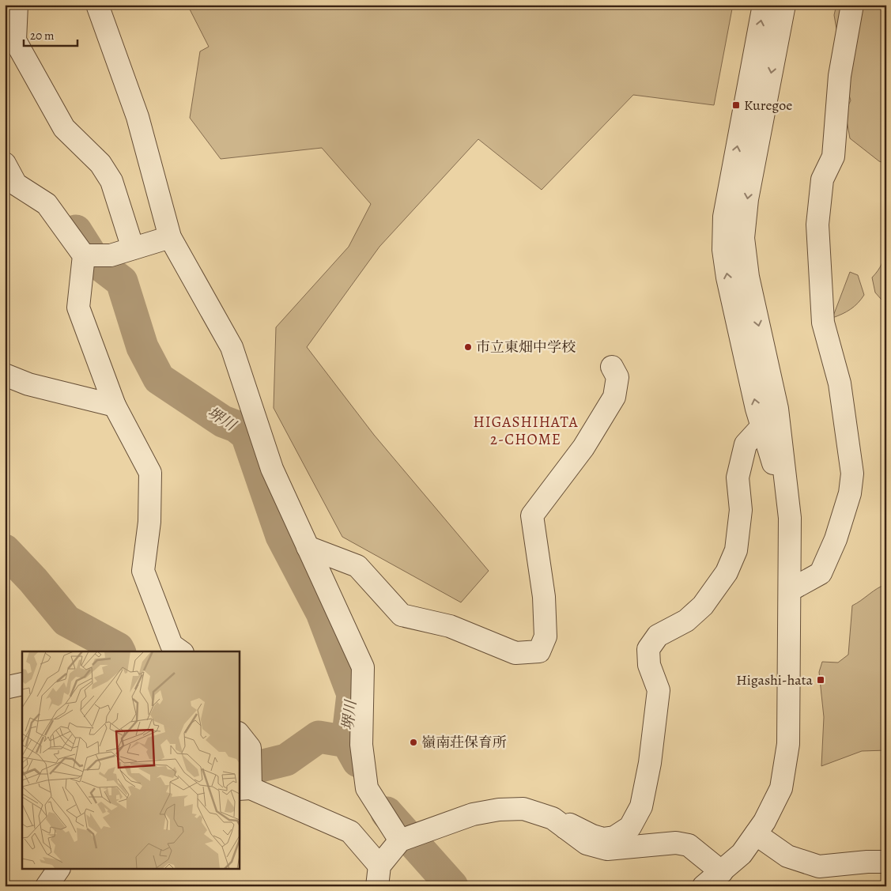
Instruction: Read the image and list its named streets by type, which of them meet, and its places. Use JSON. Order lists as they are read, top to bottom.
{
  "districts": ["HIGASHIHATA 2-CHOME"],
  "water": ["堺川"],
  "places": {
    "transit": ["Kuregoe", "Higashi-hata"],
    "other": ["市立東畑中学校", "嶺南荘保育所"]
  },
  "scale_bar": "20 m"
}
